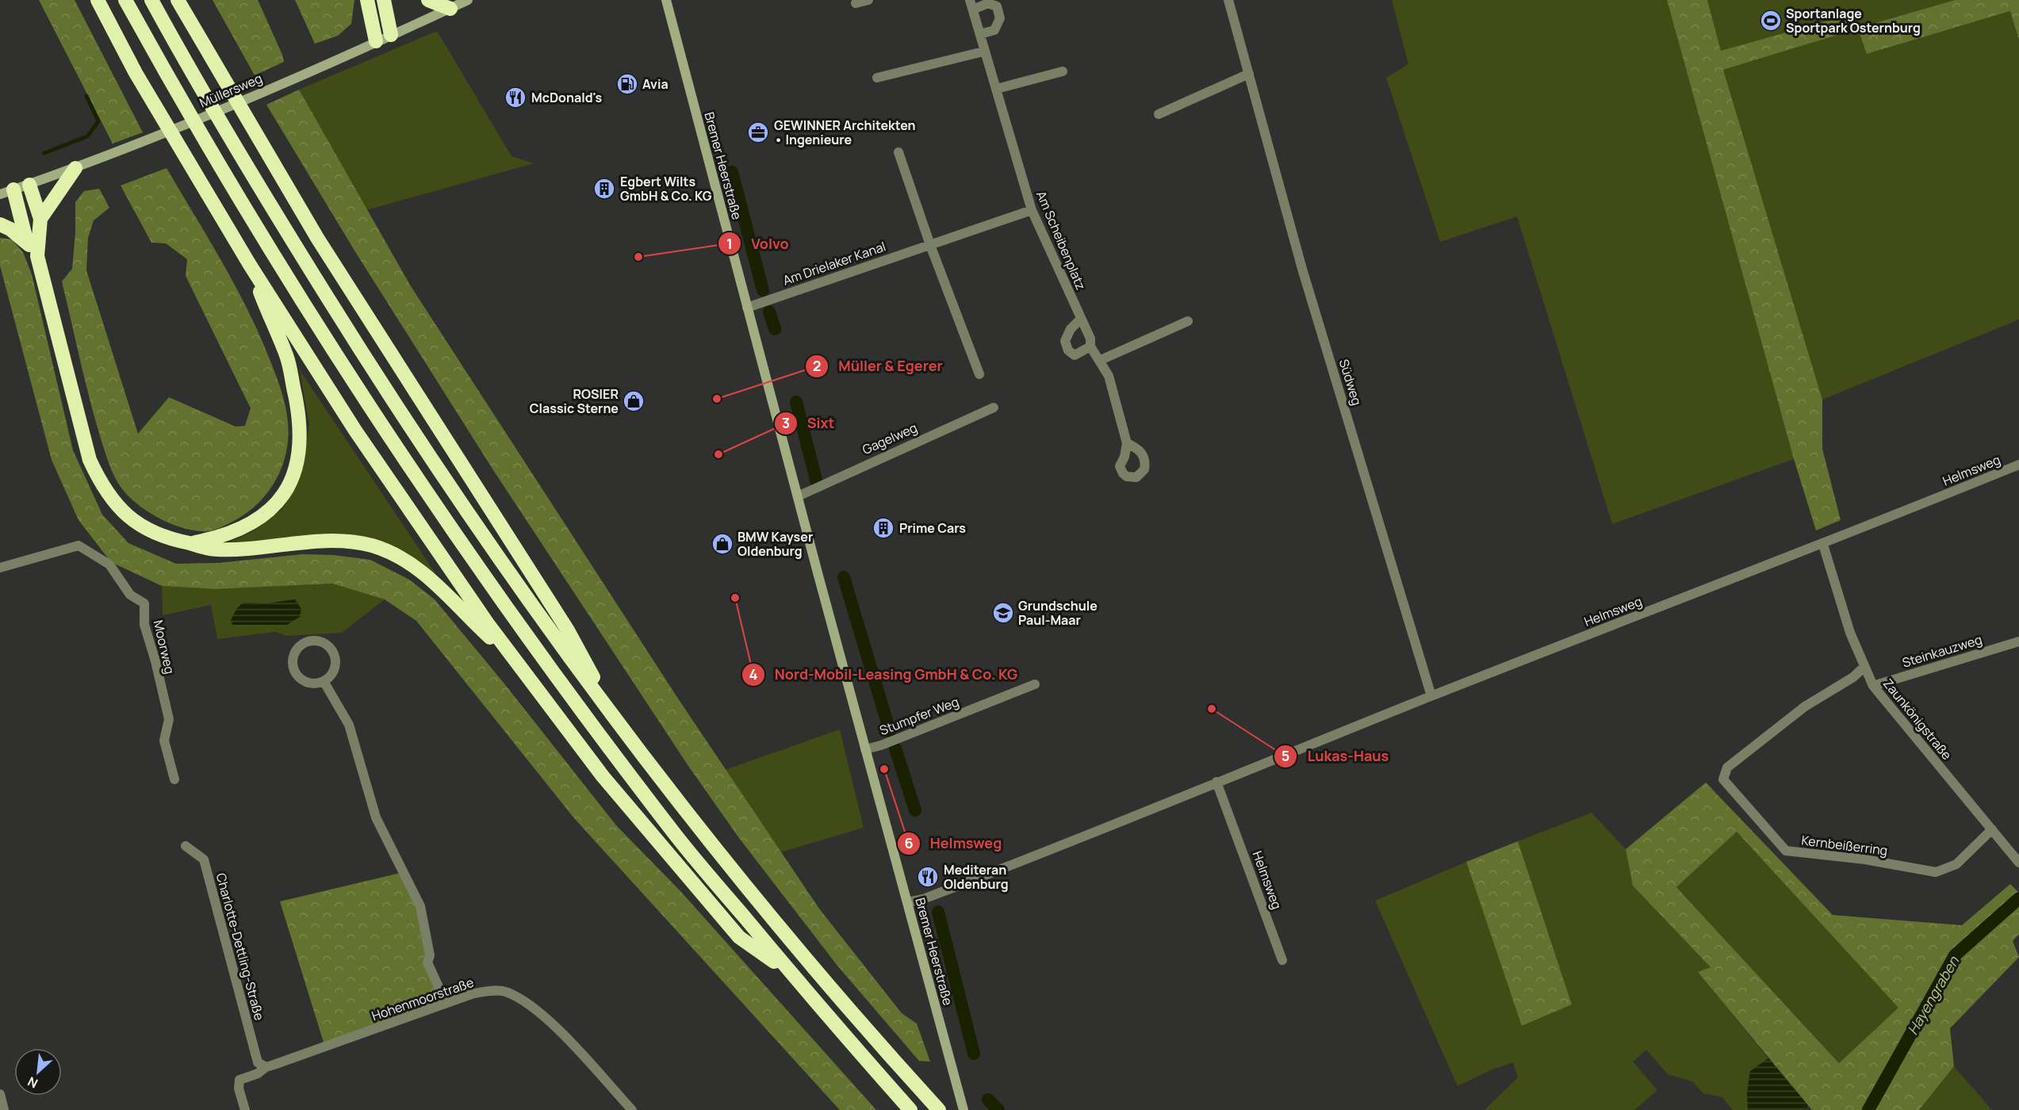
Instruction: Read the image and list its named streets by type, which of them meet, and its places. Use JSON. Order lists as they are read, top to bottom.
{
  "streets": {
    "street": [
      "Müllersweg",
      "Bremer Heerstraße",
      "Am Scheibenplatz",
      "Am Drielaker Kanal",
      "Südweg",
      "Gagelweg",
      "Helmsweg",
      "Moorweg",
      "Steinkauzweg",
      "Stumpfer Weg",
      "Zaunkönigstraße",
      "Kernbeißerring",
      "Charlotte-Dettling-Straße",
      "Hohenmoorstraße"
    ]
  },
  "crossings": [
    ["Bremer Heerstraße", "Am Drielaker Kanal"],
    ["Bremer Heerstraße", "Gagelweg"],
    ["Bremer Heerstraße", "Helmsweg"],
    ["Bremer Heerstraße", "Stumpfer Weg"],
    ["Am Scheibenplatz", "Am Drielaker Kanal"],
    ["Südweg", "Helmsweg"],
    ["Helmsweg", "Zaunkönigstraße"],
    ["Steinkauzweg", "Zaunkönigstraße"],
    ["Zaunkönigstraße", "Kernbeißerring"],
    ["Charlotte-Dettling-Straße", "Hohenmoorstraße"]
  ],
  "water": ["Hayengraben"],
  "places": {
    "sports": ["Sportanlage Sportpark Osternburg"],
    "fuel station": ["Avia"],
    "restaurant": ["McDonald's", "Mediteran Oldenburg"],
    "office": ["GEWINNER Architekten • Ingenieure"],
    "building": ["Egbert Wilts GmbH & Co. KG", "Prime Cars"],
    "other": [
      "Volvo",
      "Müller & Egerer",
      "Sixt",
      "Nord-Mobil-Leasing GmbH & Co. KG",
      "Lukas-Haus",
      "Helmsweg"
    ],
    "shop": ["ROSIER Classic Sterne", "BMW Kayser Oldenburg"],
    "school or university": ["Grundschule Paul-Maar"]
  },
  "north": "bottom left"
}
